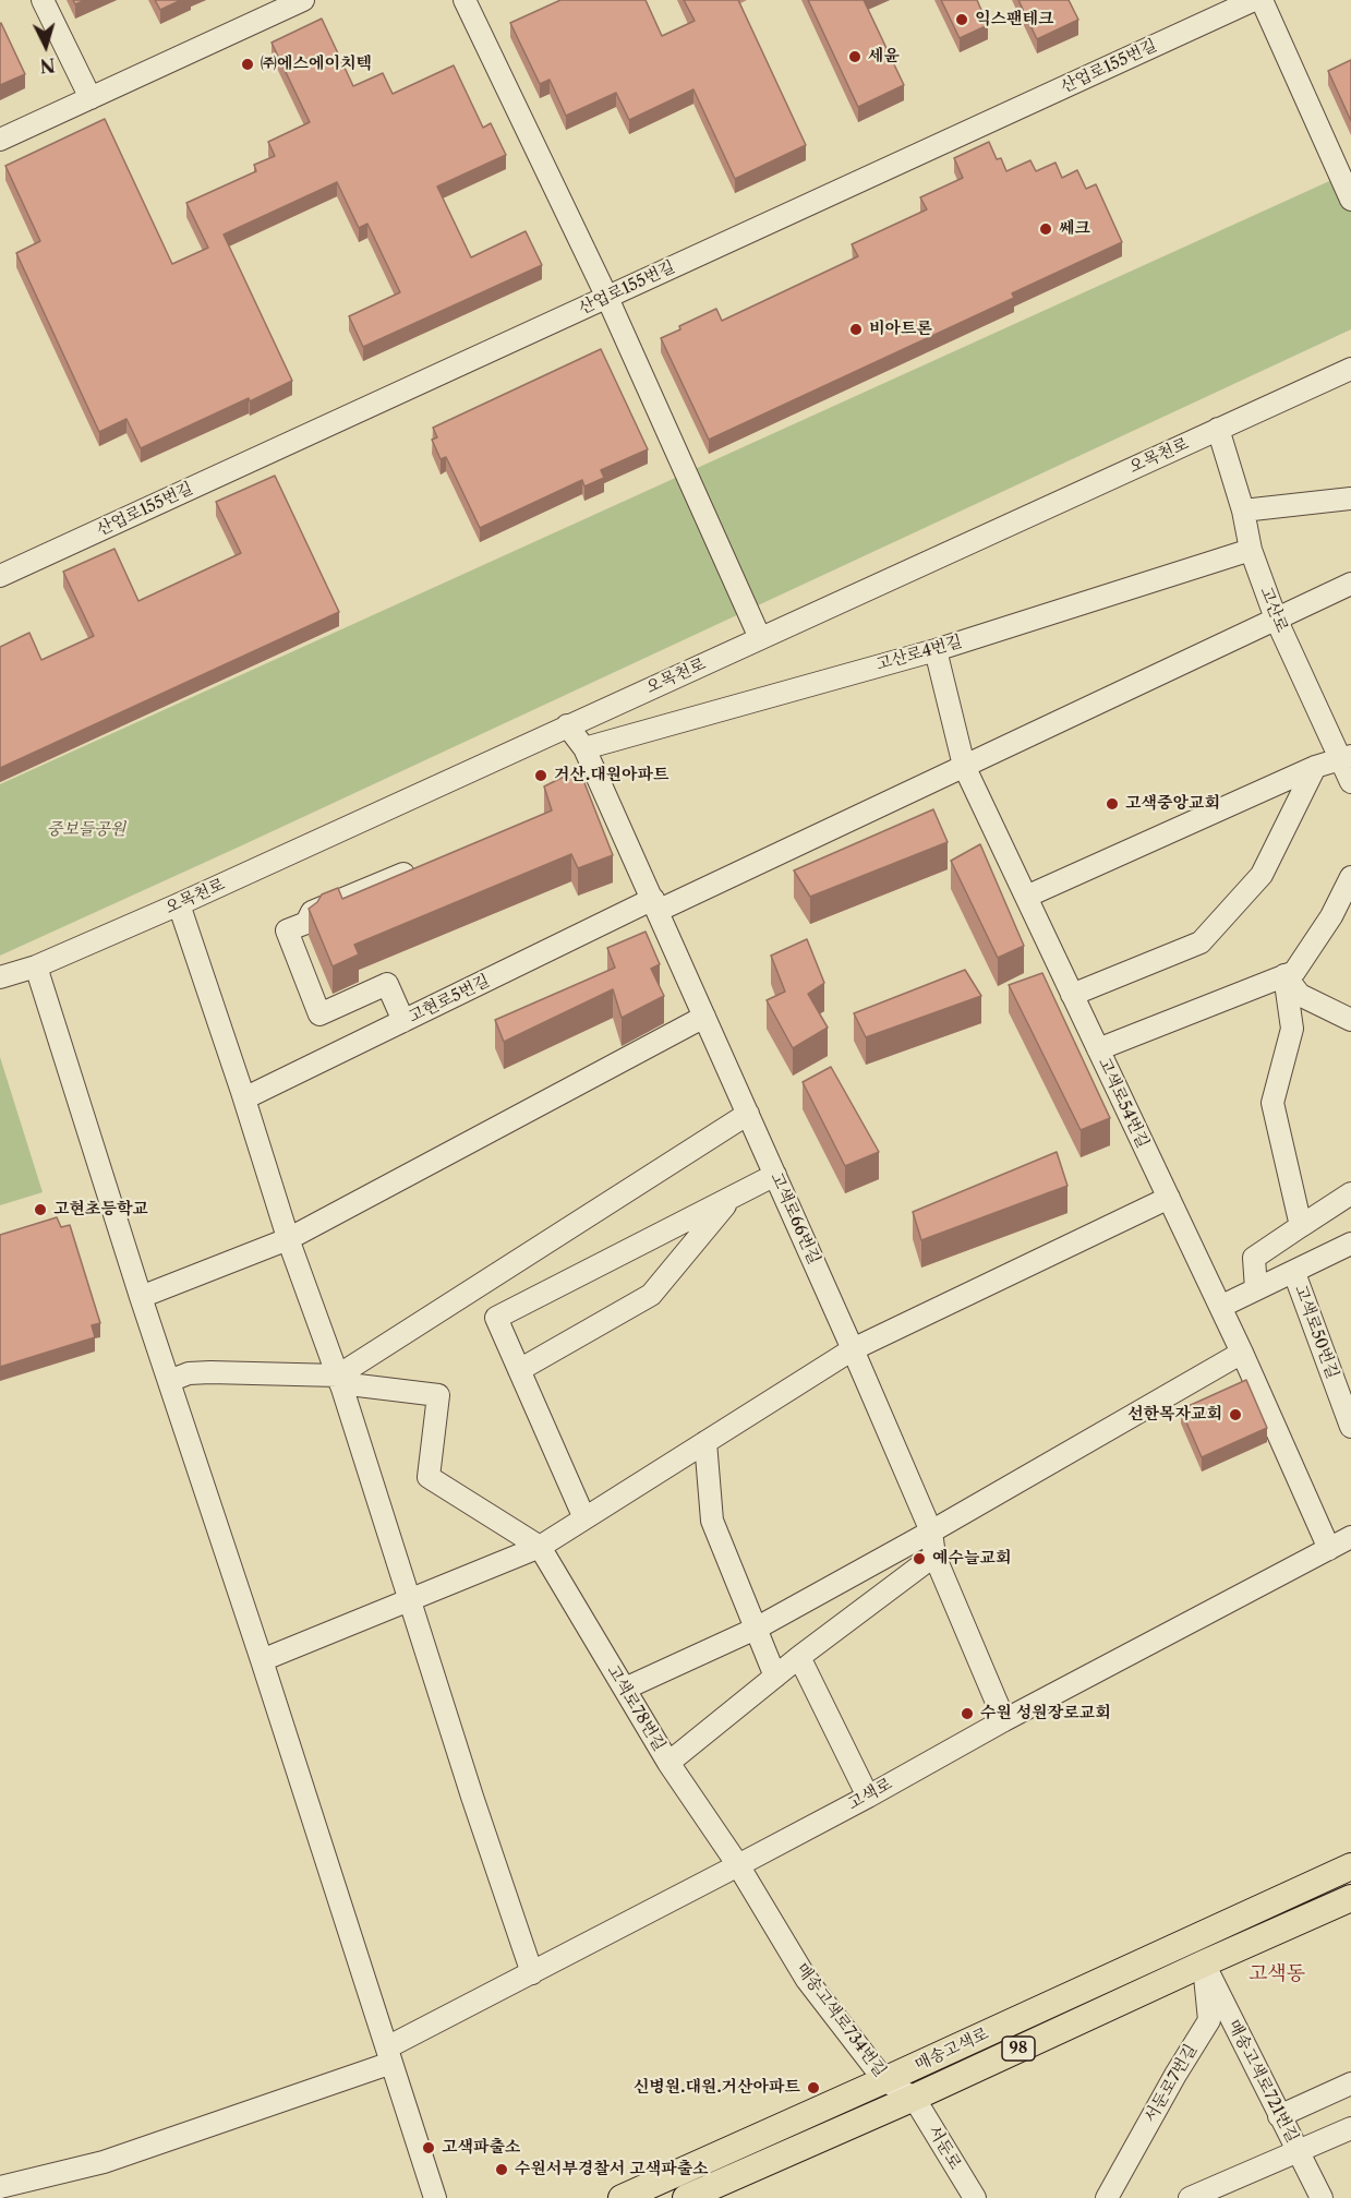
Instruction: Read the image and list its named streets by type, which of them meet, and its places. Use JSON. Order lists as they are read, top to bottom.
{
  "streets": {
    "main road": ["98", "매송고색로"],
    "street": [
      "산업로155번길",
      "오목천로",
      "고산로",
      "고산로4번길",
      "고현로5번길",
      "고색로54번길",
      "고색로66번길",
      "고색로50번길",
      "고색로78번길",
      "고색로",
      "매송고색로734번길",
      "매송고색로721번길",
      "서둔로7번길",
      "서둔로"
    ]
  },
  "crossings": [
    ["오목천로", "고산로"],
    ["오목천로", "고색로66번길"],
    ["고산로", "고산로4번길"],
    ["고산로", "고현로5번길"],
    ["고산로4번길", "고색로54번길"],
    ["고산로4번길", "고색로66번길"],
    ["고현로5번길", "고색로54번길"],
    ["고현로5번길", "고색로66번길"],
    ["고색로54번길", "고색로"],
    ["고색로66번길", "고색로"],
    ["고색로78번길", "고색로"],
    ["고색로78번길", "매송고색로734번길"],
    ["고색로", "매송고색로734번길"],
    ["매송고색로734번길", "매송고색로"],
    ["매송고색로734번길", "서둔로"],
    ["매송고색로", "매송고색로721번길"],
    ["매송고색로", "서둔로7번길"],
    ["매송고색로", "서둔로"],
    ["매송고색로721번길", "서둔로7번길"]
  ],
  "districts": ["고색동"],
  "parks": ["중보들공원"],
  "places": [
    "익스팬테크",
    "세윤",
    "㈜에스에이치텍",
    "쎄크",
    "비아트론",
    "거산.대원아파트",
    "고색중앙교회",
    "고현초등학교",
    "선한목자교회",
    "예수늘교회",
    "수원 성원장로교회",
    "신병원.대원.거산아파트",
    "고색파출소",
    "수원서부경찰서 고색파출소"
  ],
  "north": "bottom"
}
